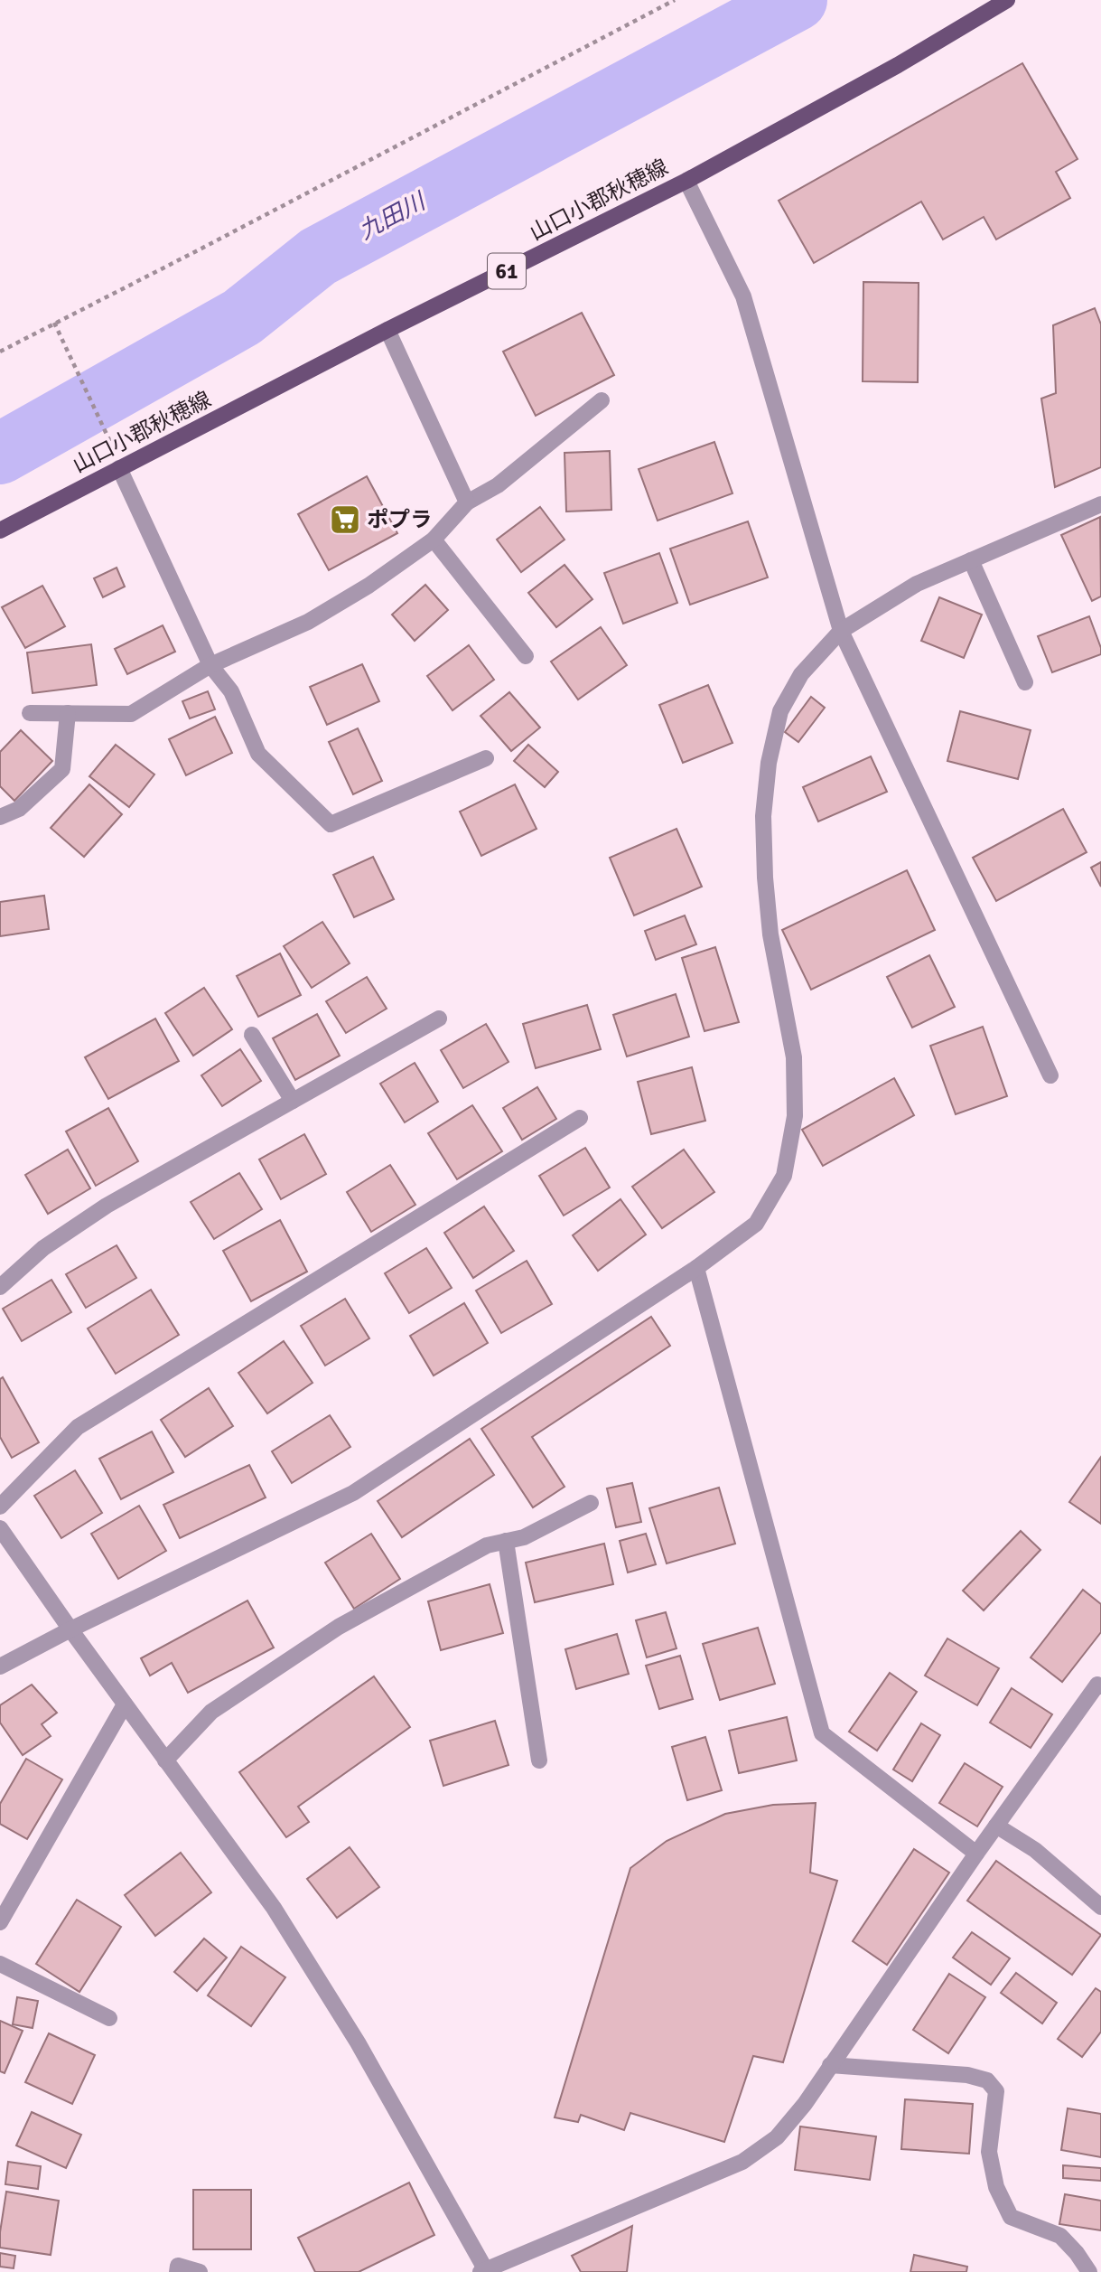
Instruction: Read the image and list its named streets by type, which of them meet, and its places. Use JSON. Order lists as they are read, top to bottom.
{
  "streets": {
    "main road": ["山口小郡秋穂線", "61"]
  },
  "water": ["九田川"],
  "places": {
    "supermarket": ["ポプラ"]
  }
}
